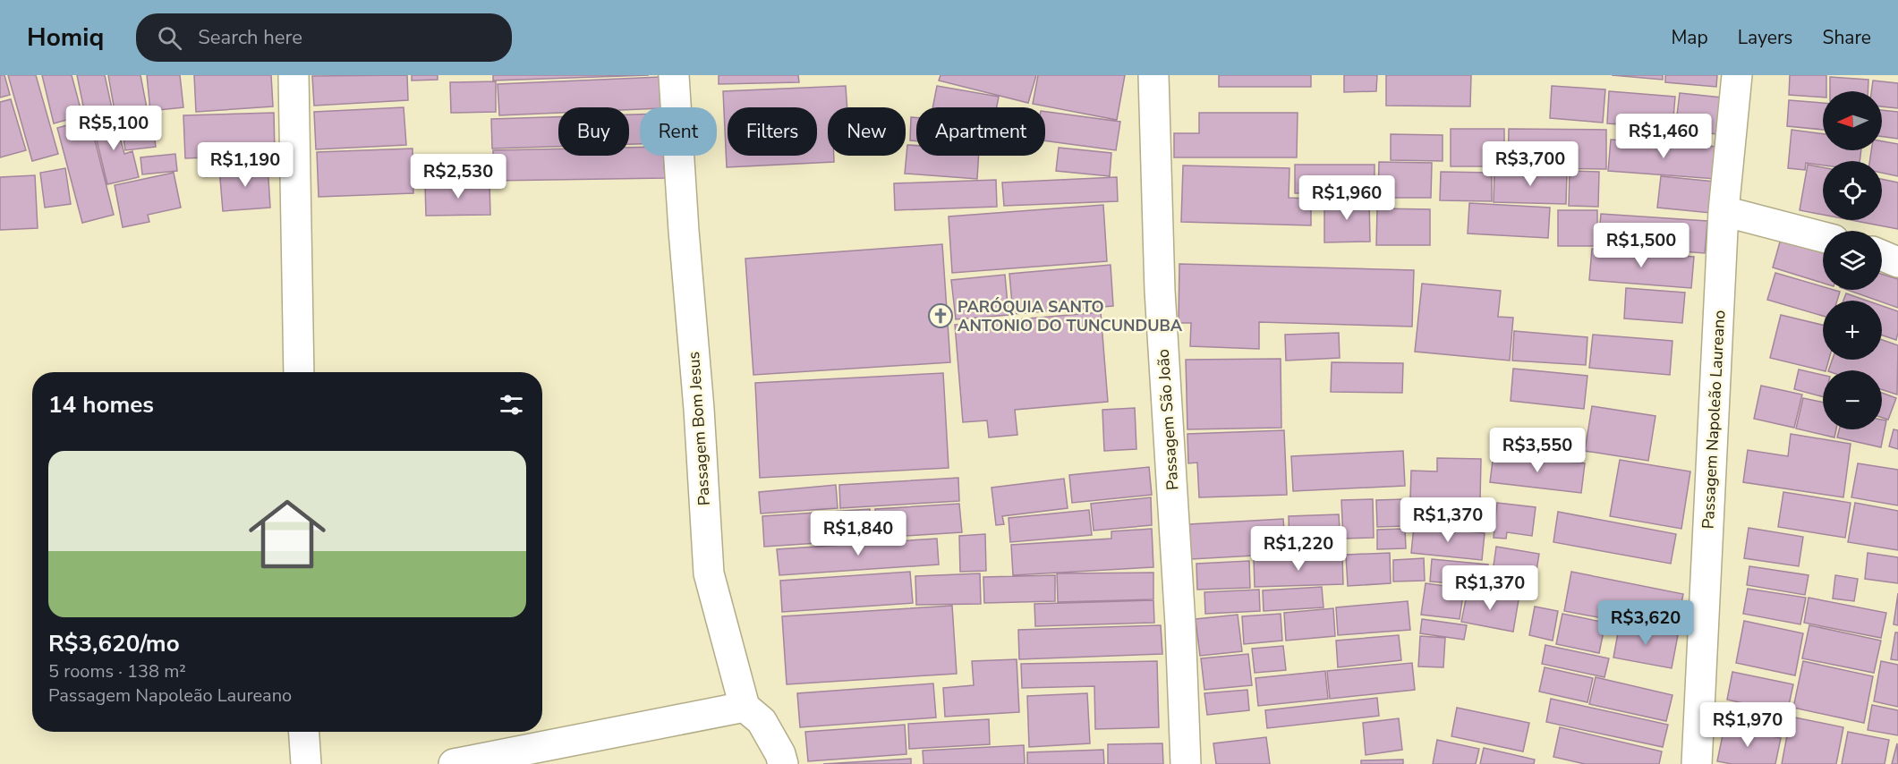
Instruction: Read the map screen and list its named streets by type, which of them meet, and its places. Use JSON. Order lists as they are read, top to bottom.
{
  "streets": {
    "street": ["Passagem São João", "Passagem Napoleão Laureano", "Passagem Bom Jesus"]
  },
  "places": {
    "church": ["PARÓQUIA SANTO ANTONIO DO TUNCUNDUBA"]
  },
  "north": "left",
  "page": {
    "header": "Homiq",
    "search": "Search here",
    "nav": ["Map", "Layers", "Share"],
    "map_buttons": ["+", "−"],
    "price": [
      "R$5,100",
      "R$1,460",
      "R$3,700",
      "R$1,190",
      "R$2,530",
      "R$1,960",
      "R$1,500",
      "R$3,550",
      "R$1,370",
      "R$1,840",
      "R$1,220",
      "R$1,370",
      "R$3,620",
      "R$1,970"
    ],
    "chip": [
      "Buy",
      "Rent",
      "Filters",
      "New",
      "Apartment"
    ],
    "heading": "14 homes",
    "list": [
      {
        "name": "R$3,620/mo",
        "note": "5 rooms · 138 m² · Passagem Napoleão Laureano"
      }
    ]
  }
}
